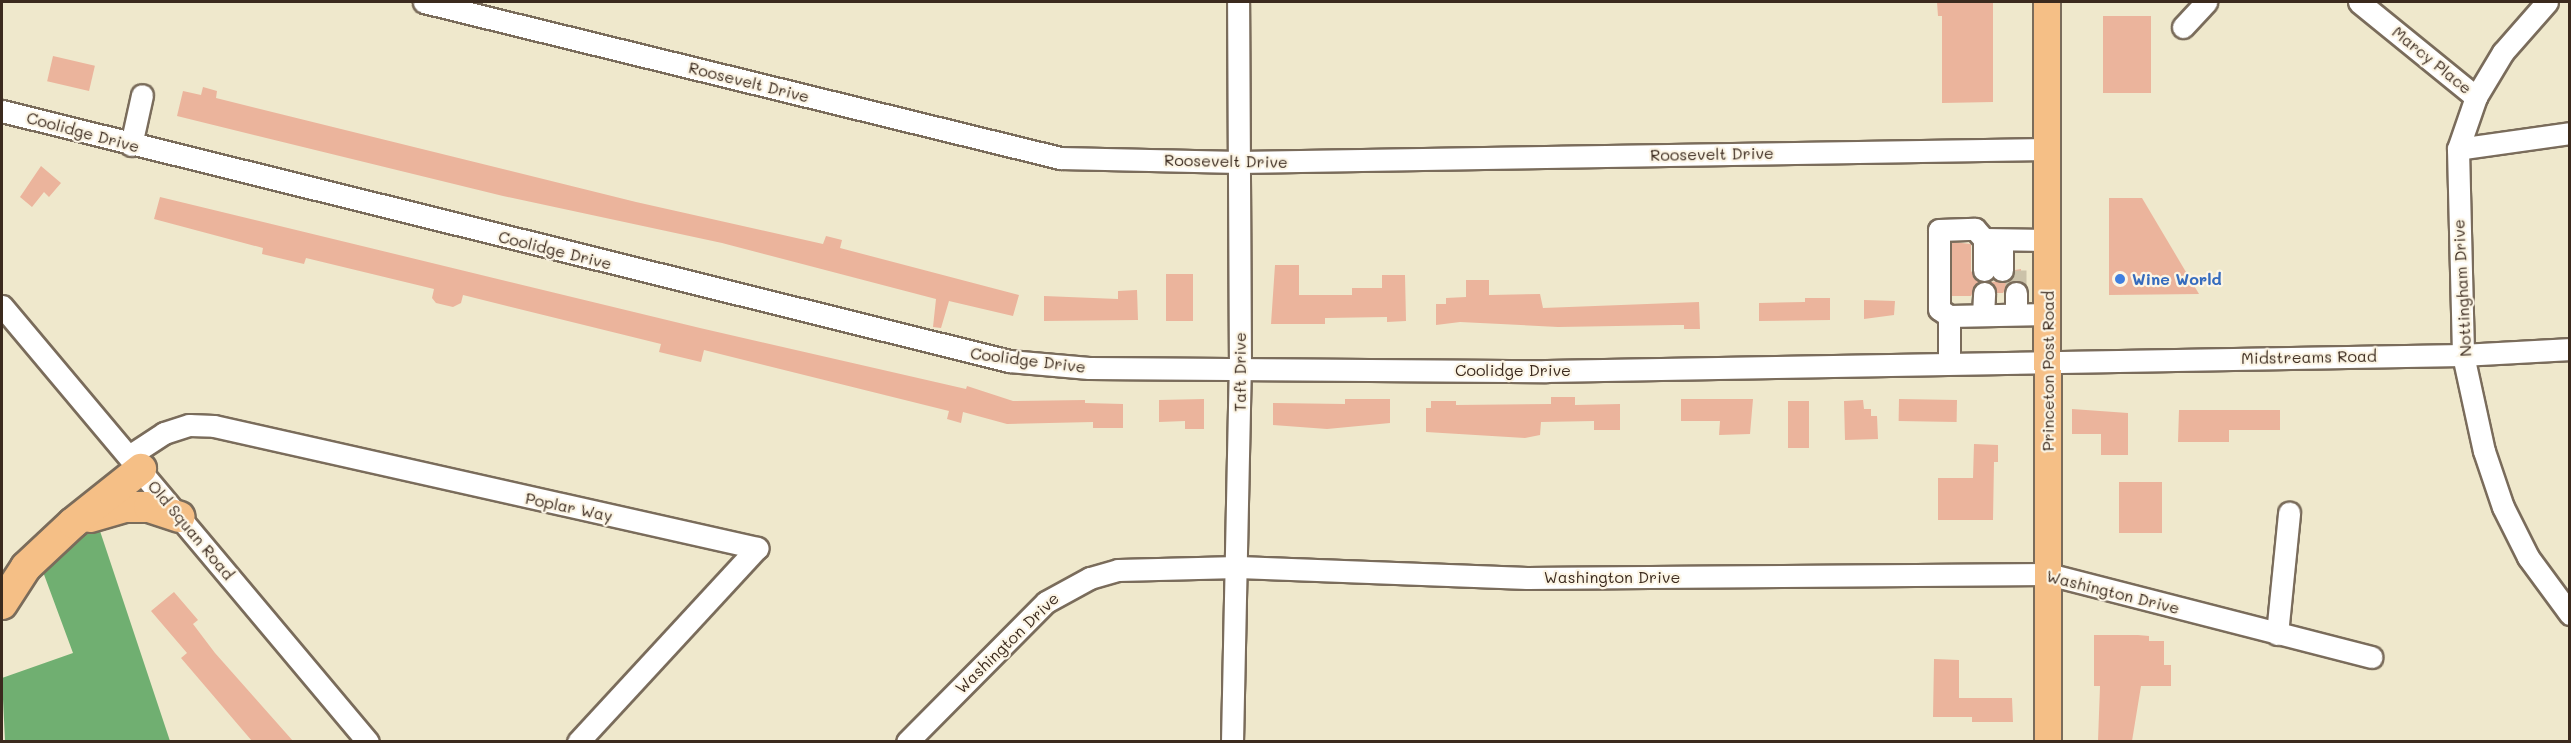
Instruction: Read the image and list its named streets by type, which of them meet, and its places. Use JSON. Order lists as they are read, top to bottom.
{
  "streets": {
    "main road": ["Princeton Post Road"],
    "street": [
      "Marcy Place",
      "Roosevelt Drive",
      "Coolidge Drive",
      "Nottingham Drive",
      "Midstreams Road",
      "Taft Drive",
      "Poplar Way",
      "Old Squan Road",
      "Washington Drive"
    ]
  },
  "crossings": [
    ["Marcy Place", "Nottingham Drive"],
    ["Roosevelt Drive", "Princeton Post Road"],
    ["Roosevelt Drive", "Taft Drive"],
    ["Coolidge Drive", "Midstreams Road"],
    ["Coolidge Drive", "Princeton Post Road"],
    ["Coolidge Drive", "Taft Drive"],
    ["Nottingham Drive", "Midstreams Road"],
    ["Midstreams Road", "Princeton Post Road"],
    ["Princeton Post Road", "Washington Drive"],
    ["Taft Drive", "Washington Drive"],
    ["Poplar Way", "Old Squan Road"]
  ],
  "places": ["Wine World"]
}
